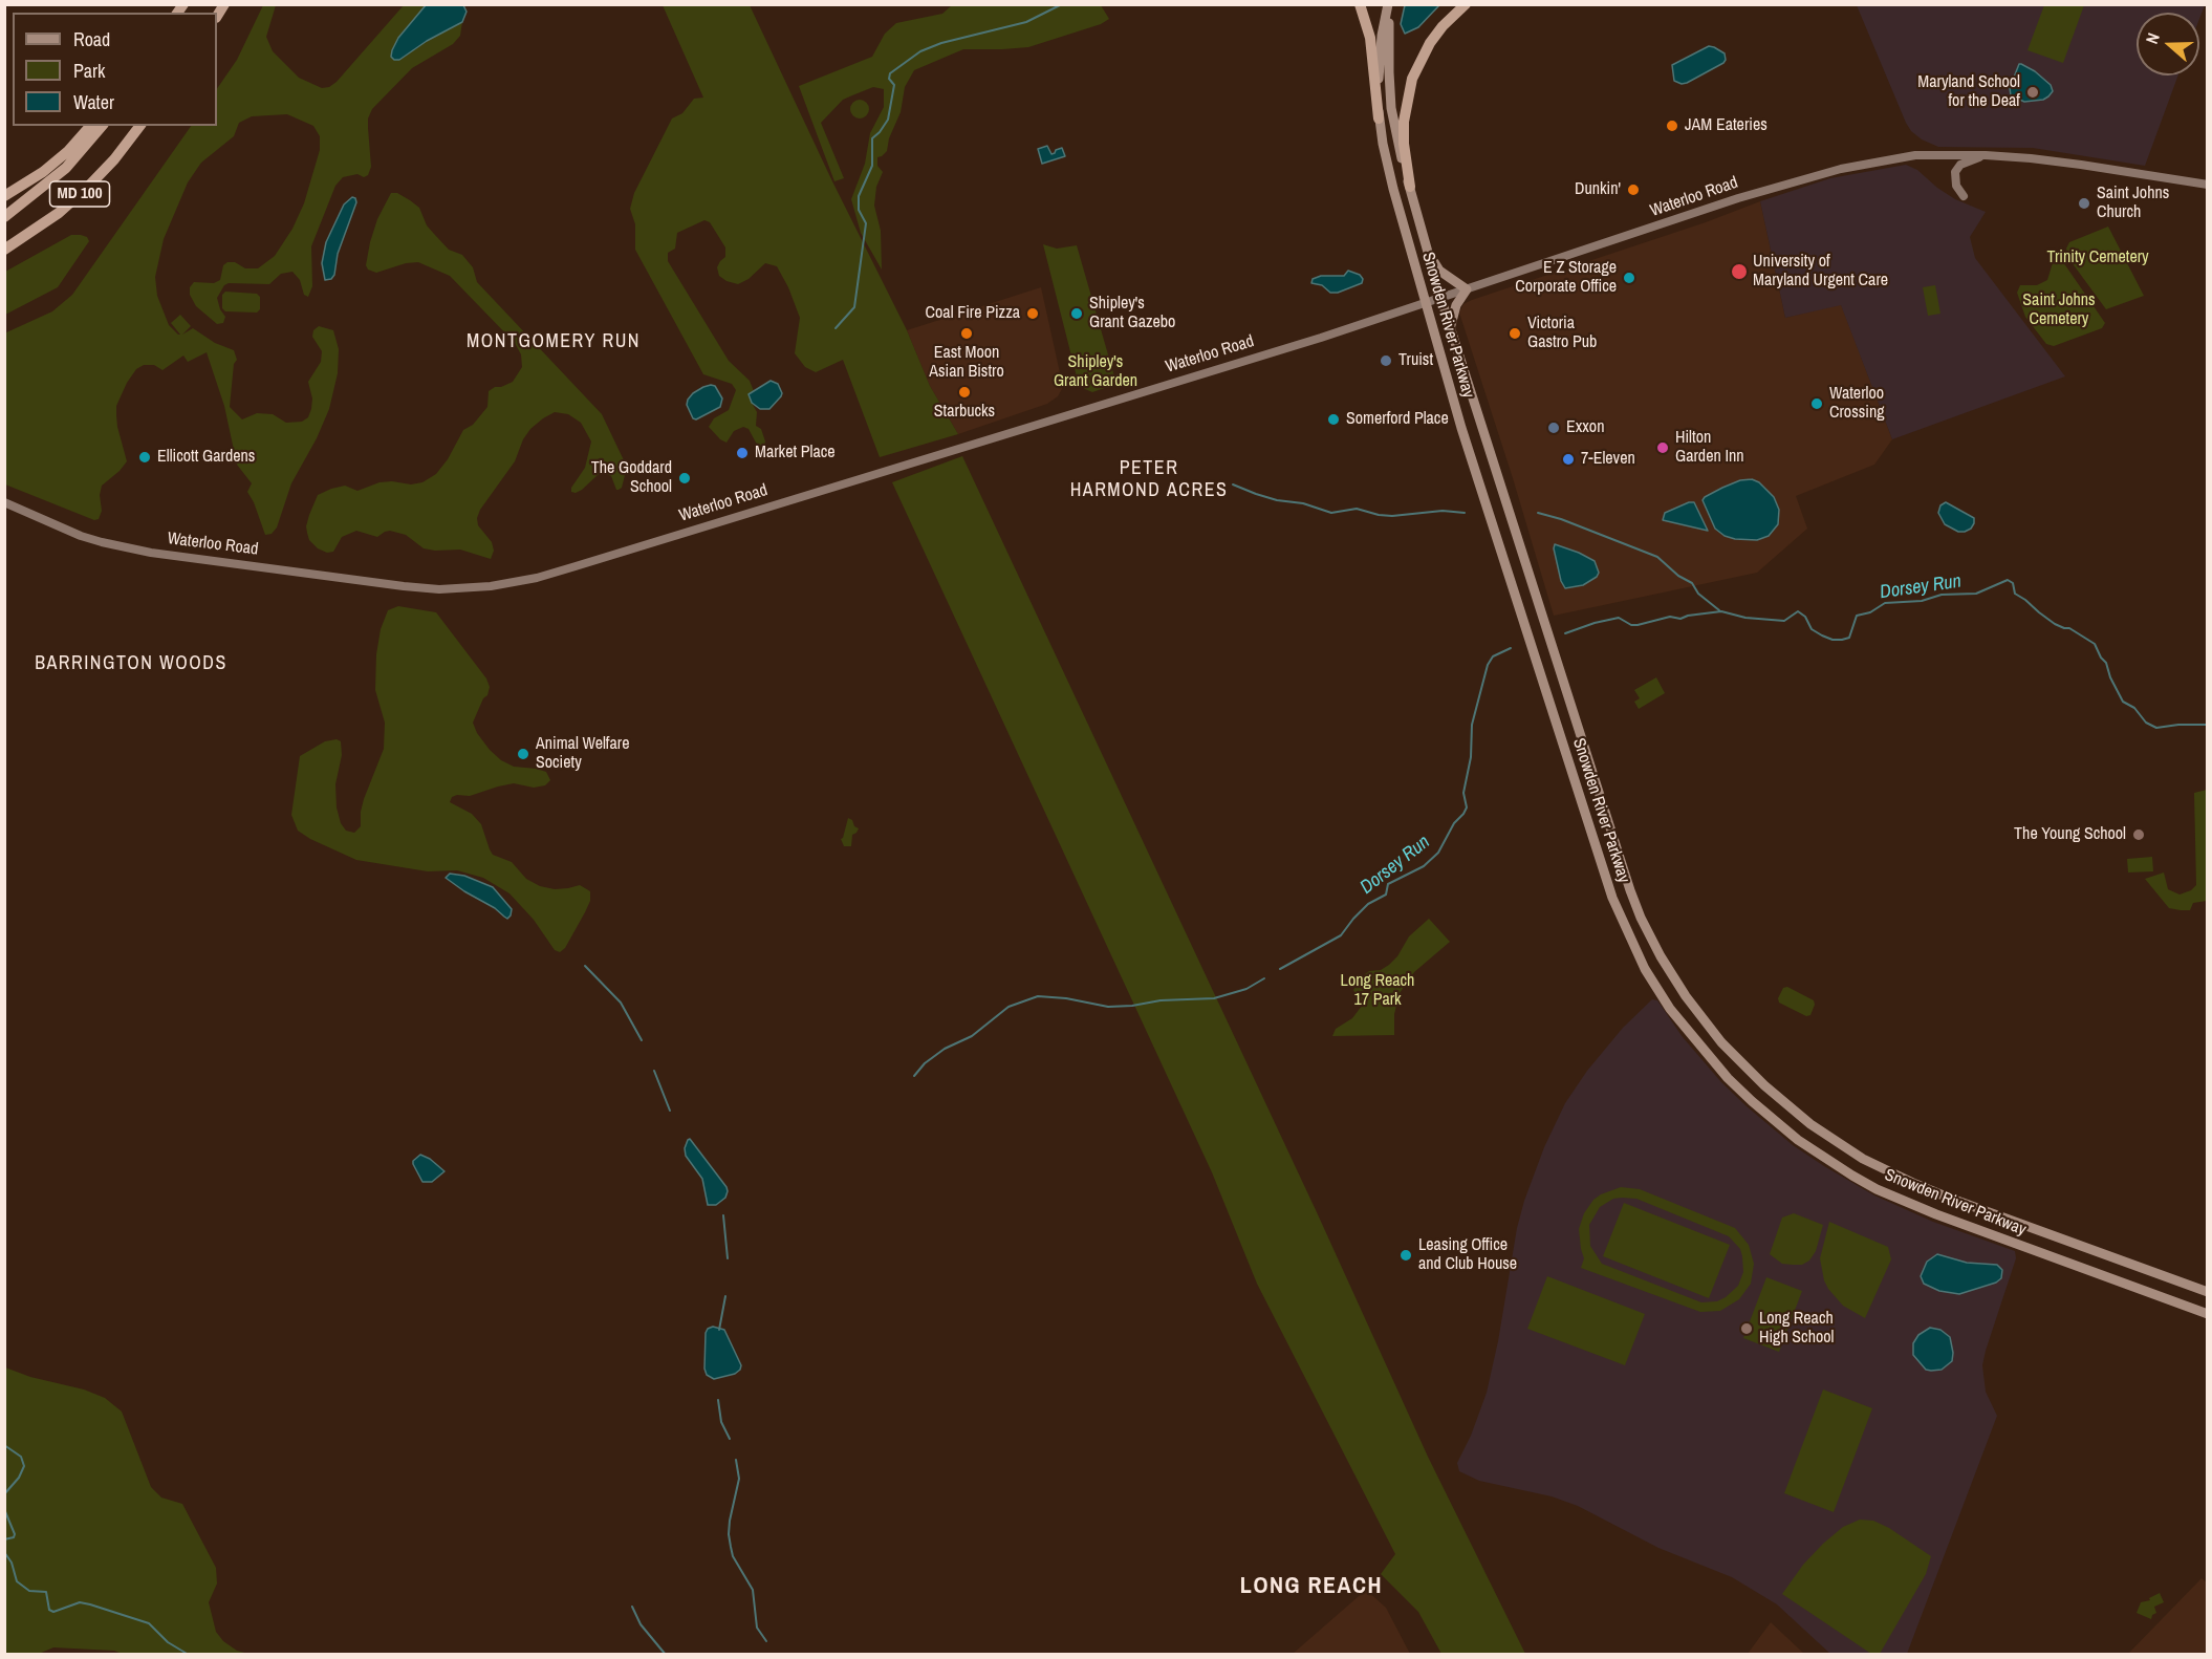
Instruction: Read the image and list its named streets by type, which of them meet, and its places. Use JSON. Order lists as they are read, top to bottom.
{
  "streets": {
    "highway": ["MD 100"],
    "main road": ["Waterloo Road", "Snowden River Parkway"]
  },
  "crossings": [
    ["Waterloo Road", "Snowden River Parkway"]
  ],
  "districts": [
    "MONTGOMERY RUN",
    "PETER HARMOND ACRES",
    "BARRINGTON WOODS",
    "LONG REACH"
  ],
  "water": ["Dorsey Run"],
  "parks": [
    "Trinity Cemetery",
    "Saint Johns Cemetery",
    "Shipley's Grant Garden",
    "Long Reach 17 Park"
  ],
  "places": [
    "Maryland School for the Deaf",
    "JAM Eateries",
    "Dunkin'",
    "Saint Johns Church",
    "University of Maryland Urgent Care",
    "E Z Storage Corporate Office",
    "Coal Fire Pizza",
    "Shipley's Grant Gazebo",
    "East Moon Asian Bistro",
    "Victoria Gastro Pub",
    "Truist",
    "Starbucks",
    "Waterloo Crossing",
    "Somerford Place",
    "Exxon",
    "Hilton Garden Inn",
    "Market Place",
    "Ellicott Gardens",
    "7-Eleven",
    "The Goddard School",
    "Animal Welfare Society",
    "The Young School",
    "Leasing Office and Club House",
    "Long Reach High School"
  ],
  "legend": ["Road", "Park", "Water"],
  "north": "left"
}
